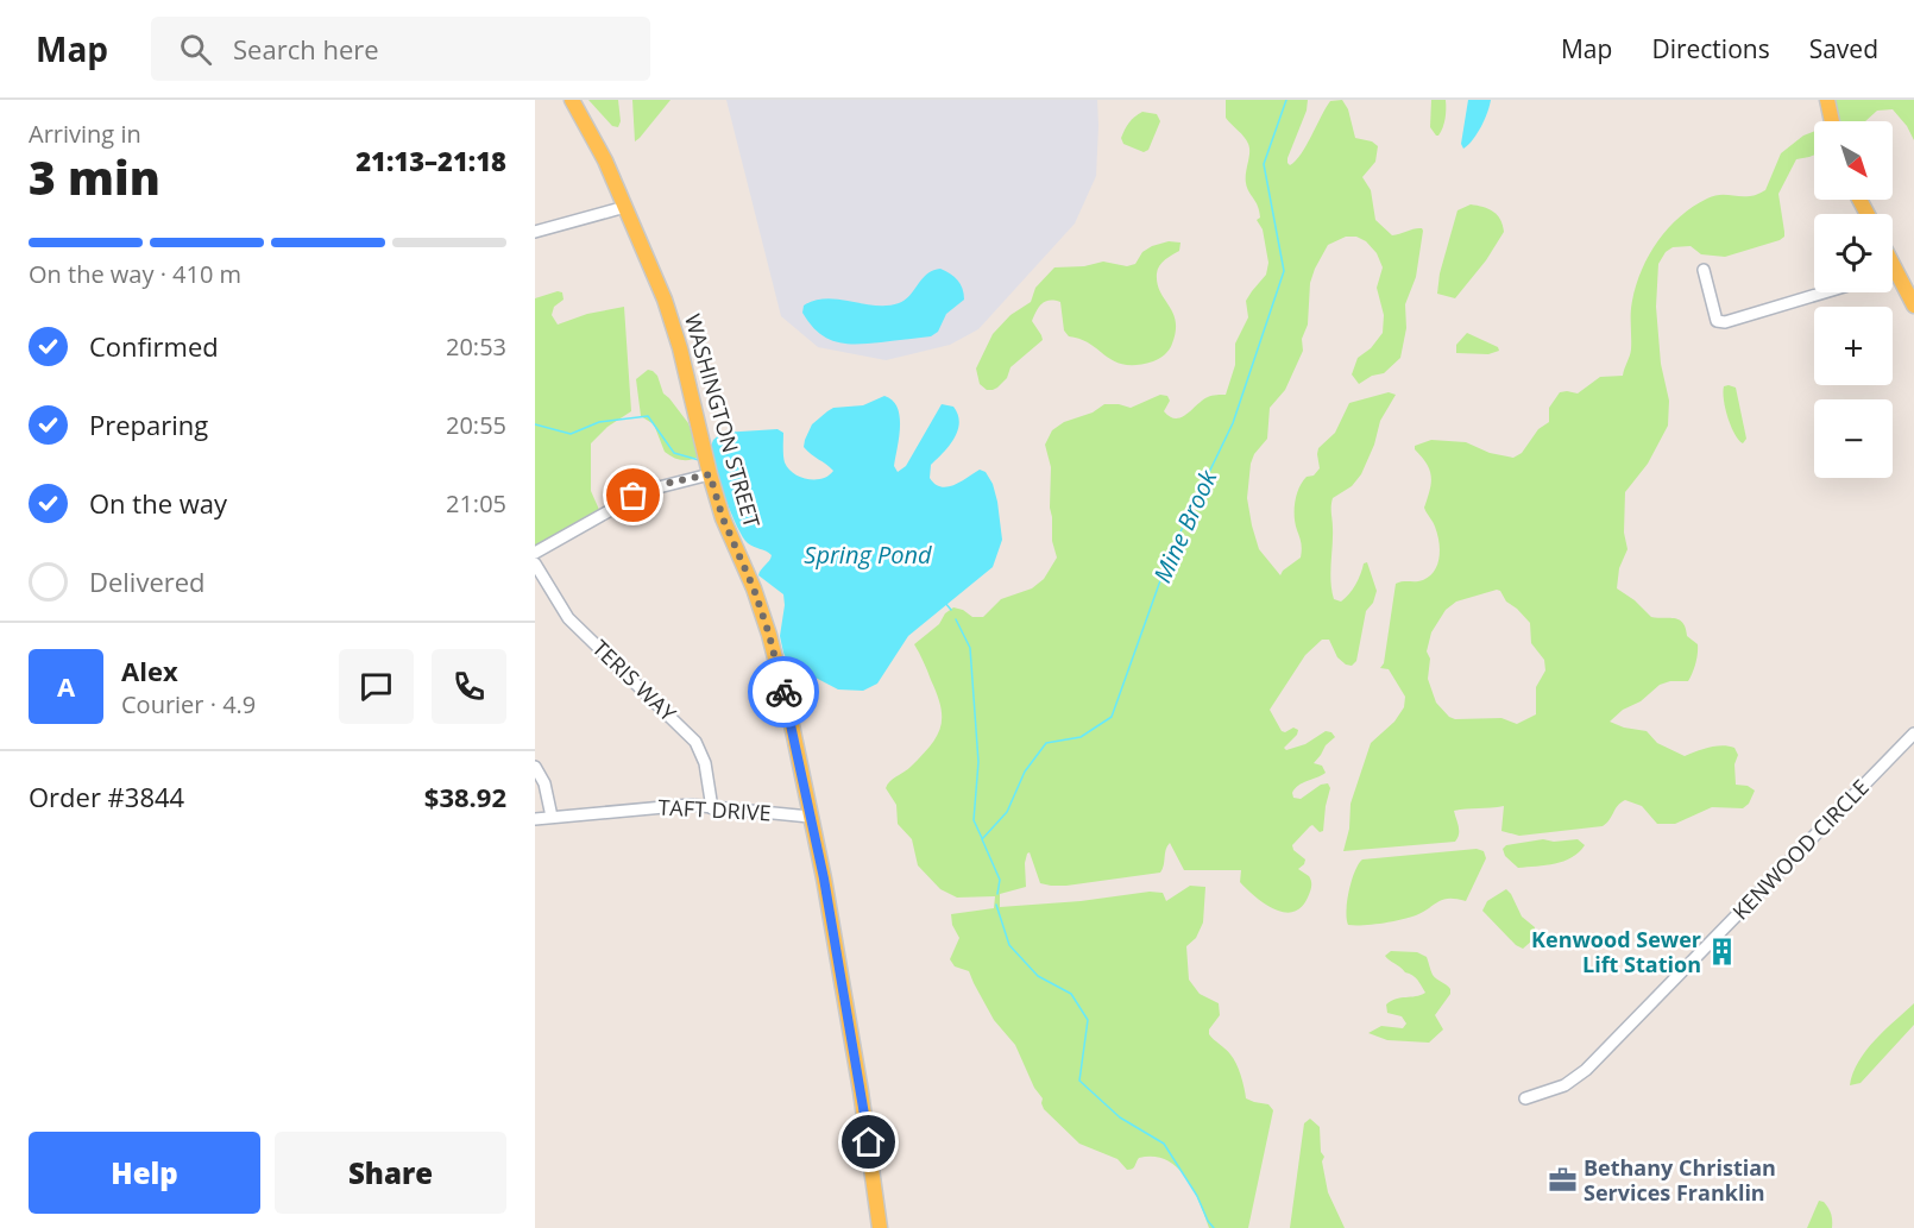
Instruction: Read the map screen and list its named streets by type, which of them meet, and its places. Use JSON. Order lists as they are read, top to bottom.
{
  "streets": {
    "main road": ["WASHINGTON STREET"],
    "street": ["TERIS WAY", "TAFT DRIVE", "KENWOOD CIRCLE"]
  },
  "crossings": [
    ["WASHINGTON STREET", "TAFT DRIVE"],
    ["TERIS WAY", "TAFT DRIVE"]
  ],
  "water": ["Mine Brook", "Spring Pond"],
  "places": {
    "building": ["Kenwood Sewer Lift Station"],
    "office": ["Bethany Christian Services Franklin"]
  },
  "north": "bottom right",
  "page": {
    "header": "Map",
    "search": "Search here",
    "nav": ["Map", "Directions", "Saved"],
    "heading": ["3 min", "Arriving in", "21:13–21:18"],
    "panel": [
      "Alex",
      "Courier · 4.9",
      "Order #3844",
      "$38.92"
    ],
    "map_buttons": ["+", "−"],
    "bar": "On the way · 410 m",
    "list": [
      ["Confirmed", "20:53"],
      ["Preparing", "20:55"],
      ["On the way", "21:05"],
      "Delivered"
    ],
    "round": "A",
    "buttons": ["Help", "Share"]
  }
}
